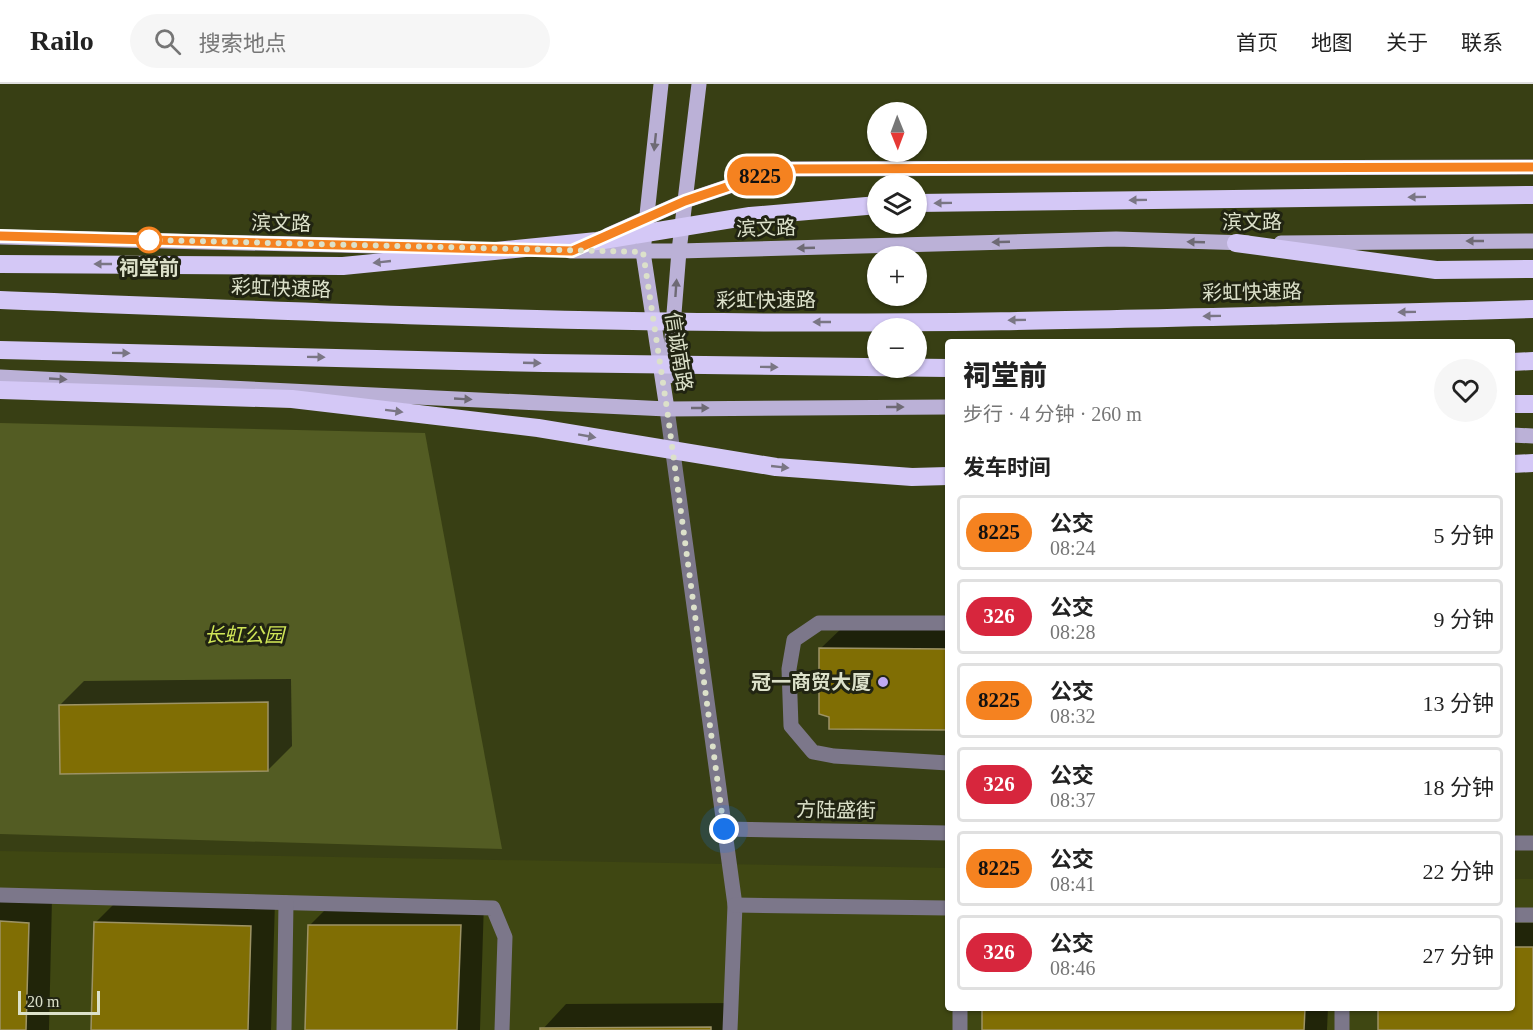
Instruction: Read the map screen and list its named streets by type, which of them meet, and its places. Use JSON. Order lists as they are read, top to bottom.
{
  "streets": {
    "highway": ["彩虹快速路"],
    "main road": ["滨文路", "信诚南路"],
    "street": ["方陆盛街"]
  },
  "crossings": [
    ["滨文路", "信诚南路"]
  ],
  "parks": ["长虹公园"],
  "places": ["祠堂前", "冠一商贸大厦"],
  "lines": ["bus line 8225"],
  "scale_bar": "20 m",
  "north": "bottom",
  "page": {
    "header": "Railo",
    "search": "搜索地点",
    "nav": [
      "首页",
      "地图",
      "关于",
      "联系"
    ],
    "on_map": "8225",
    "map_buttons": ["+", "−"],
    "heading": [
      ["祠堂前", "步行 · 4 分钟 · 260 m"],
      "发车时间"
    ],
    "list": [
      {
        "mark": "8225",
        "name": "公交",
        "note": "08:24",
        "value": "5 分钟"
      },
      {
        "mark": "326",
        "name": "公交",
        "note": "08:28",
        "value": "9 分钟"
      },
      {
        "mark": "8225",
        "name": "公交",
        "note": "08:32",
        "value": "13 分钟"
      },
      {
        "mark": "326",
        "name": "公交",
        "note": "08:37",
        "value": "18 分钟"
      },
      {
        "mark": "8225",
        "name": "公交",
        "note": "08:41",
        "value": "22 分钟"
      },
      {
        "mark": "326",
        "name": "公交",
        "note": "08:46",
        "value": "27 分钟"
      }
    ],
    "scale": "20 m"
  }
}
